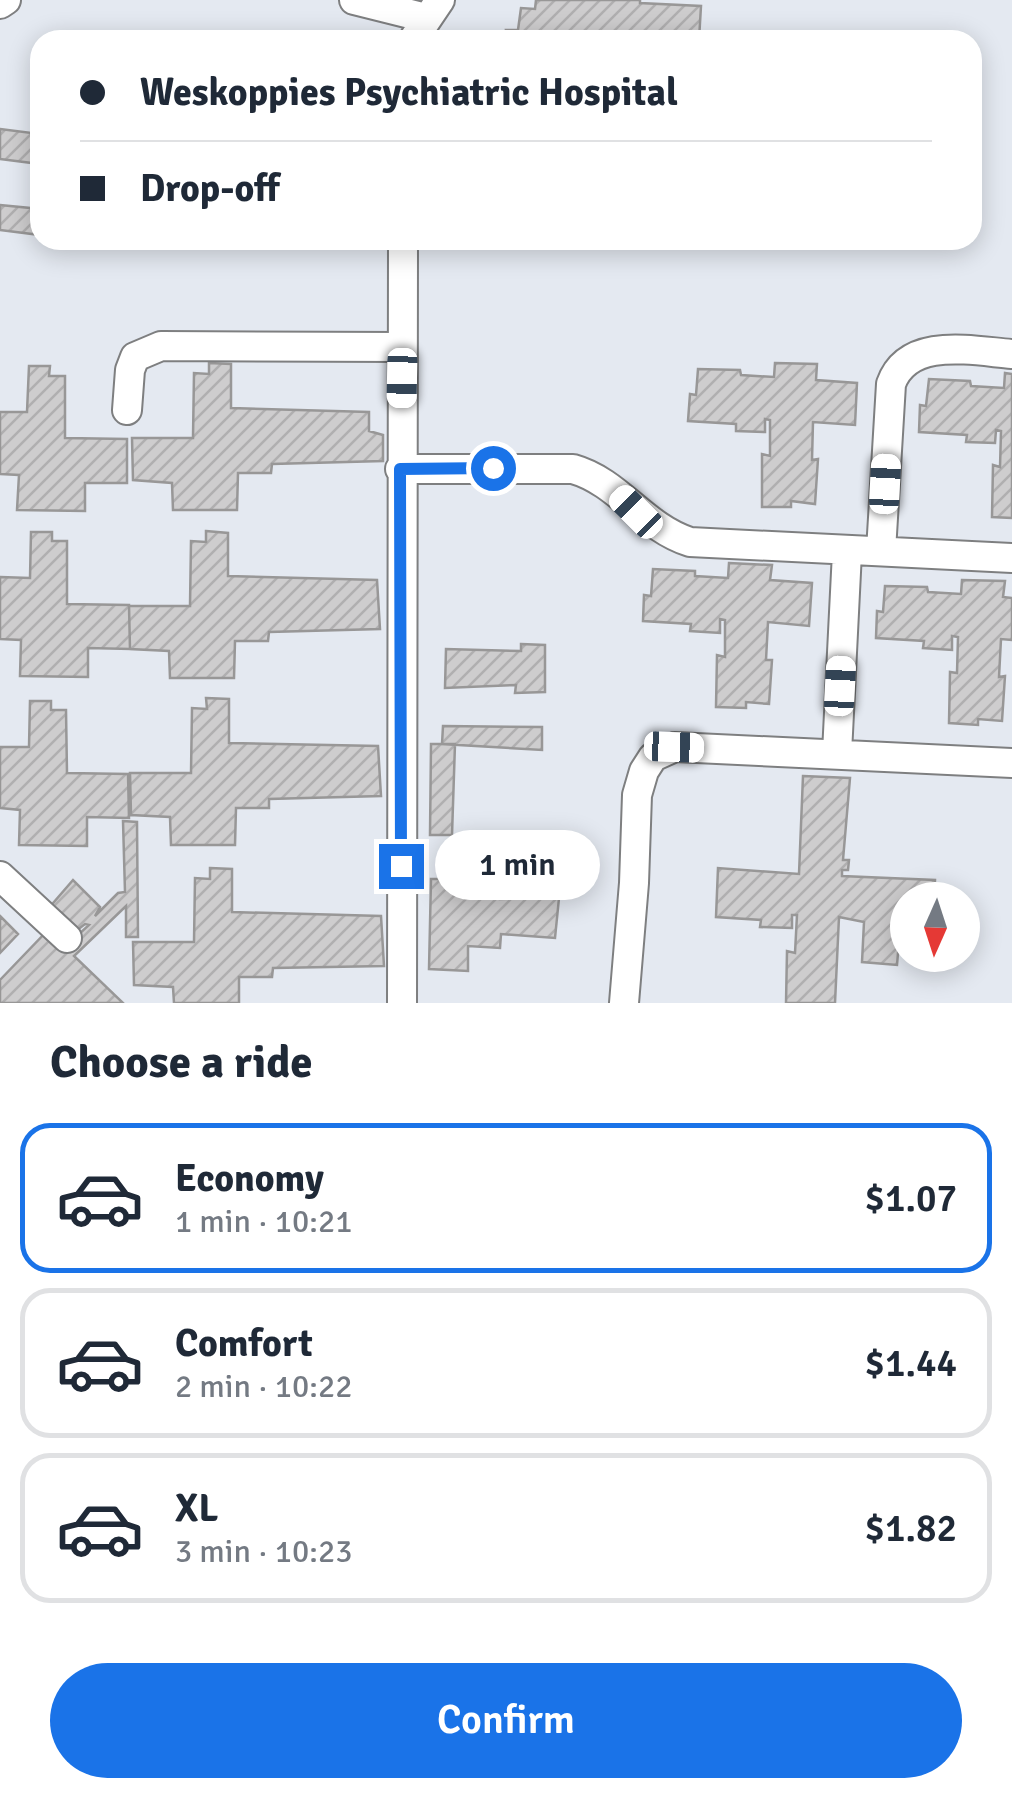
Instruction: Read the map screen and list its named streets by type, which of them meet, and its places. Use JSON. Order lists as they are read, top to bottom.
{
  "north": "bottom",
  "page": {
    "banner": ["Weskoppies Psychiatric Hospital", "Drop-off"],
    "bubble": "1 min",
    "heading": "Choose a ride",
    "list": [
      {
        "name": "Economy",
        "note": "1 min · 10:21",
        "value": "$1.07"
      },
      {
        "name": "Comfort",
        "note": "2 min · 10:22",
        "value": "$1.44"
      },
      {
        "name": "XL",
        "note": "3 min · 10:23",
        "value": "$1.82"
      }
    ],
    "buttons": "Confirm"
  }
}
